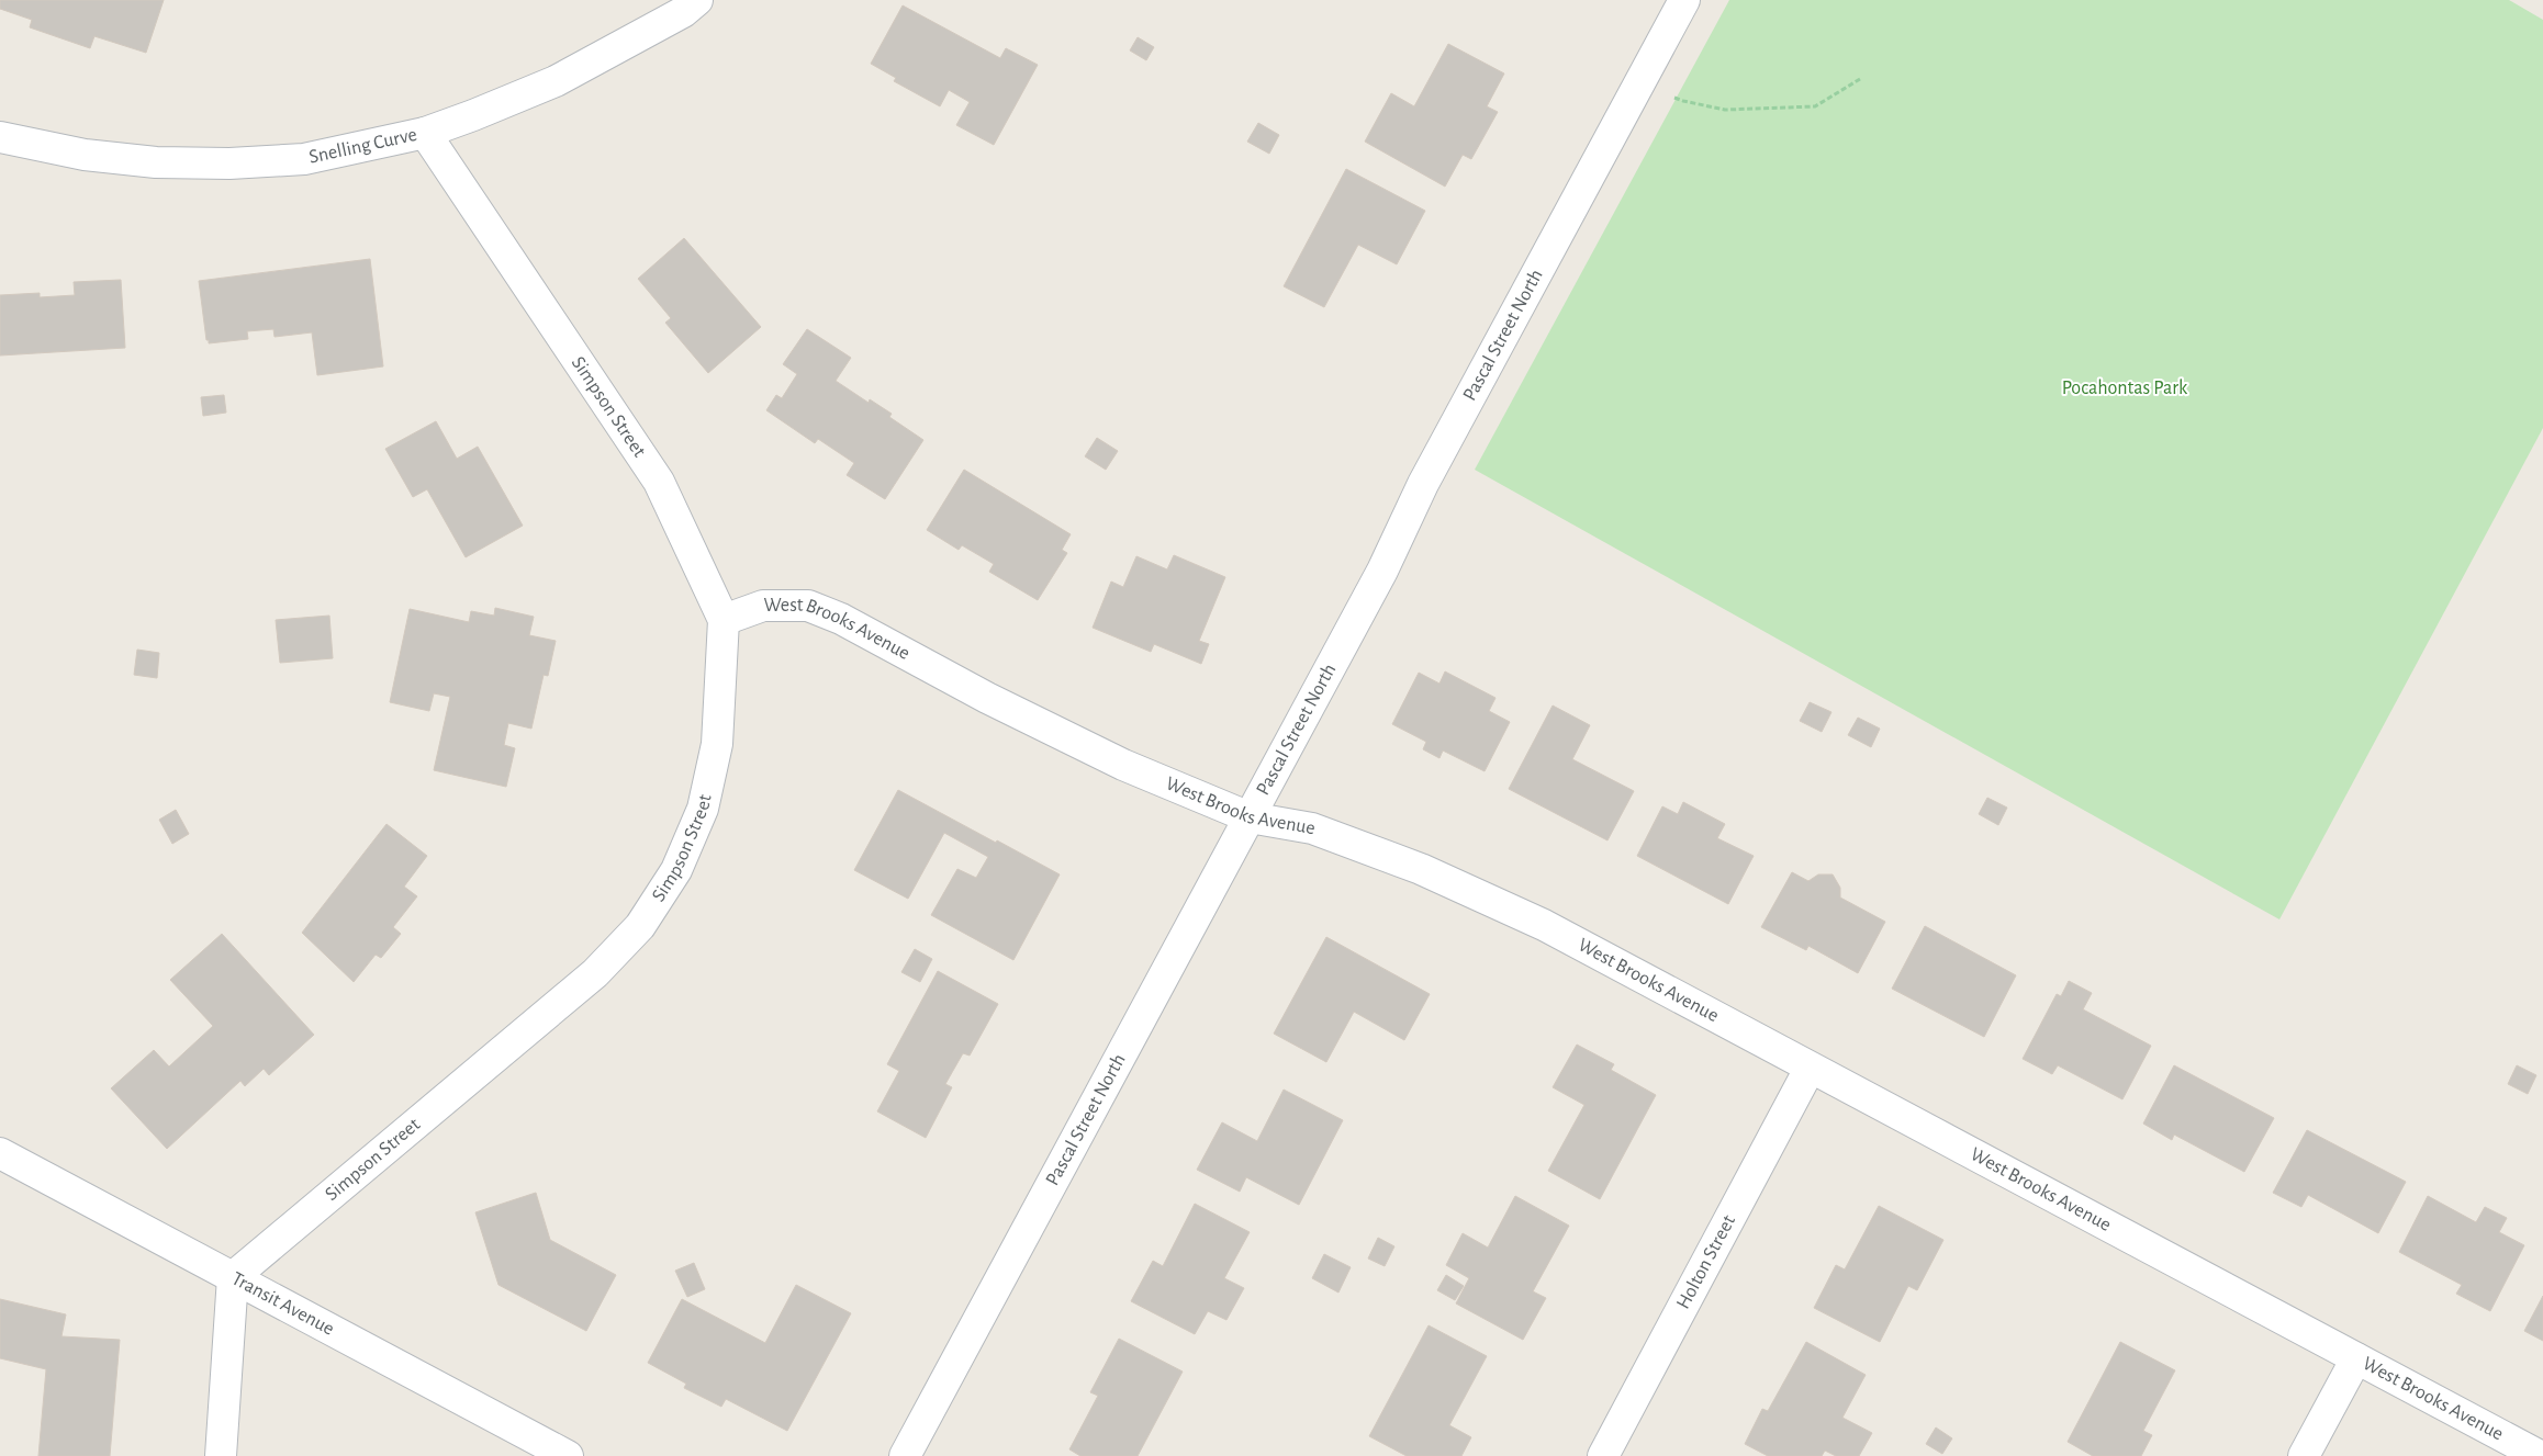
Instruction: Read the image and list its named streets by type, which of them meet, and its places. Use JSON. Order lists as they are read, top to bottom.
{
  "streets": {
    "street": [
      "Snelling Curve",
      "Pascal Street North",
      "Simpson Street",
      "West Brooks Avenue",
      "Holton Street",
      "Transit Avenue"
    ]
  },
  "crossings": [
    ["Snelling Curve", "Simpson Street"],
    ["Pascal Street North", "West Brooks Avenue"],
    ["Simpson Street", "West Brooks Avenue"],
    ["Simpson Street", "Transit Avenue"],
    ["West Brooks Avenue", "Holton Street"]
  ],
  "parks": ["Pocahontas Park"]
}
